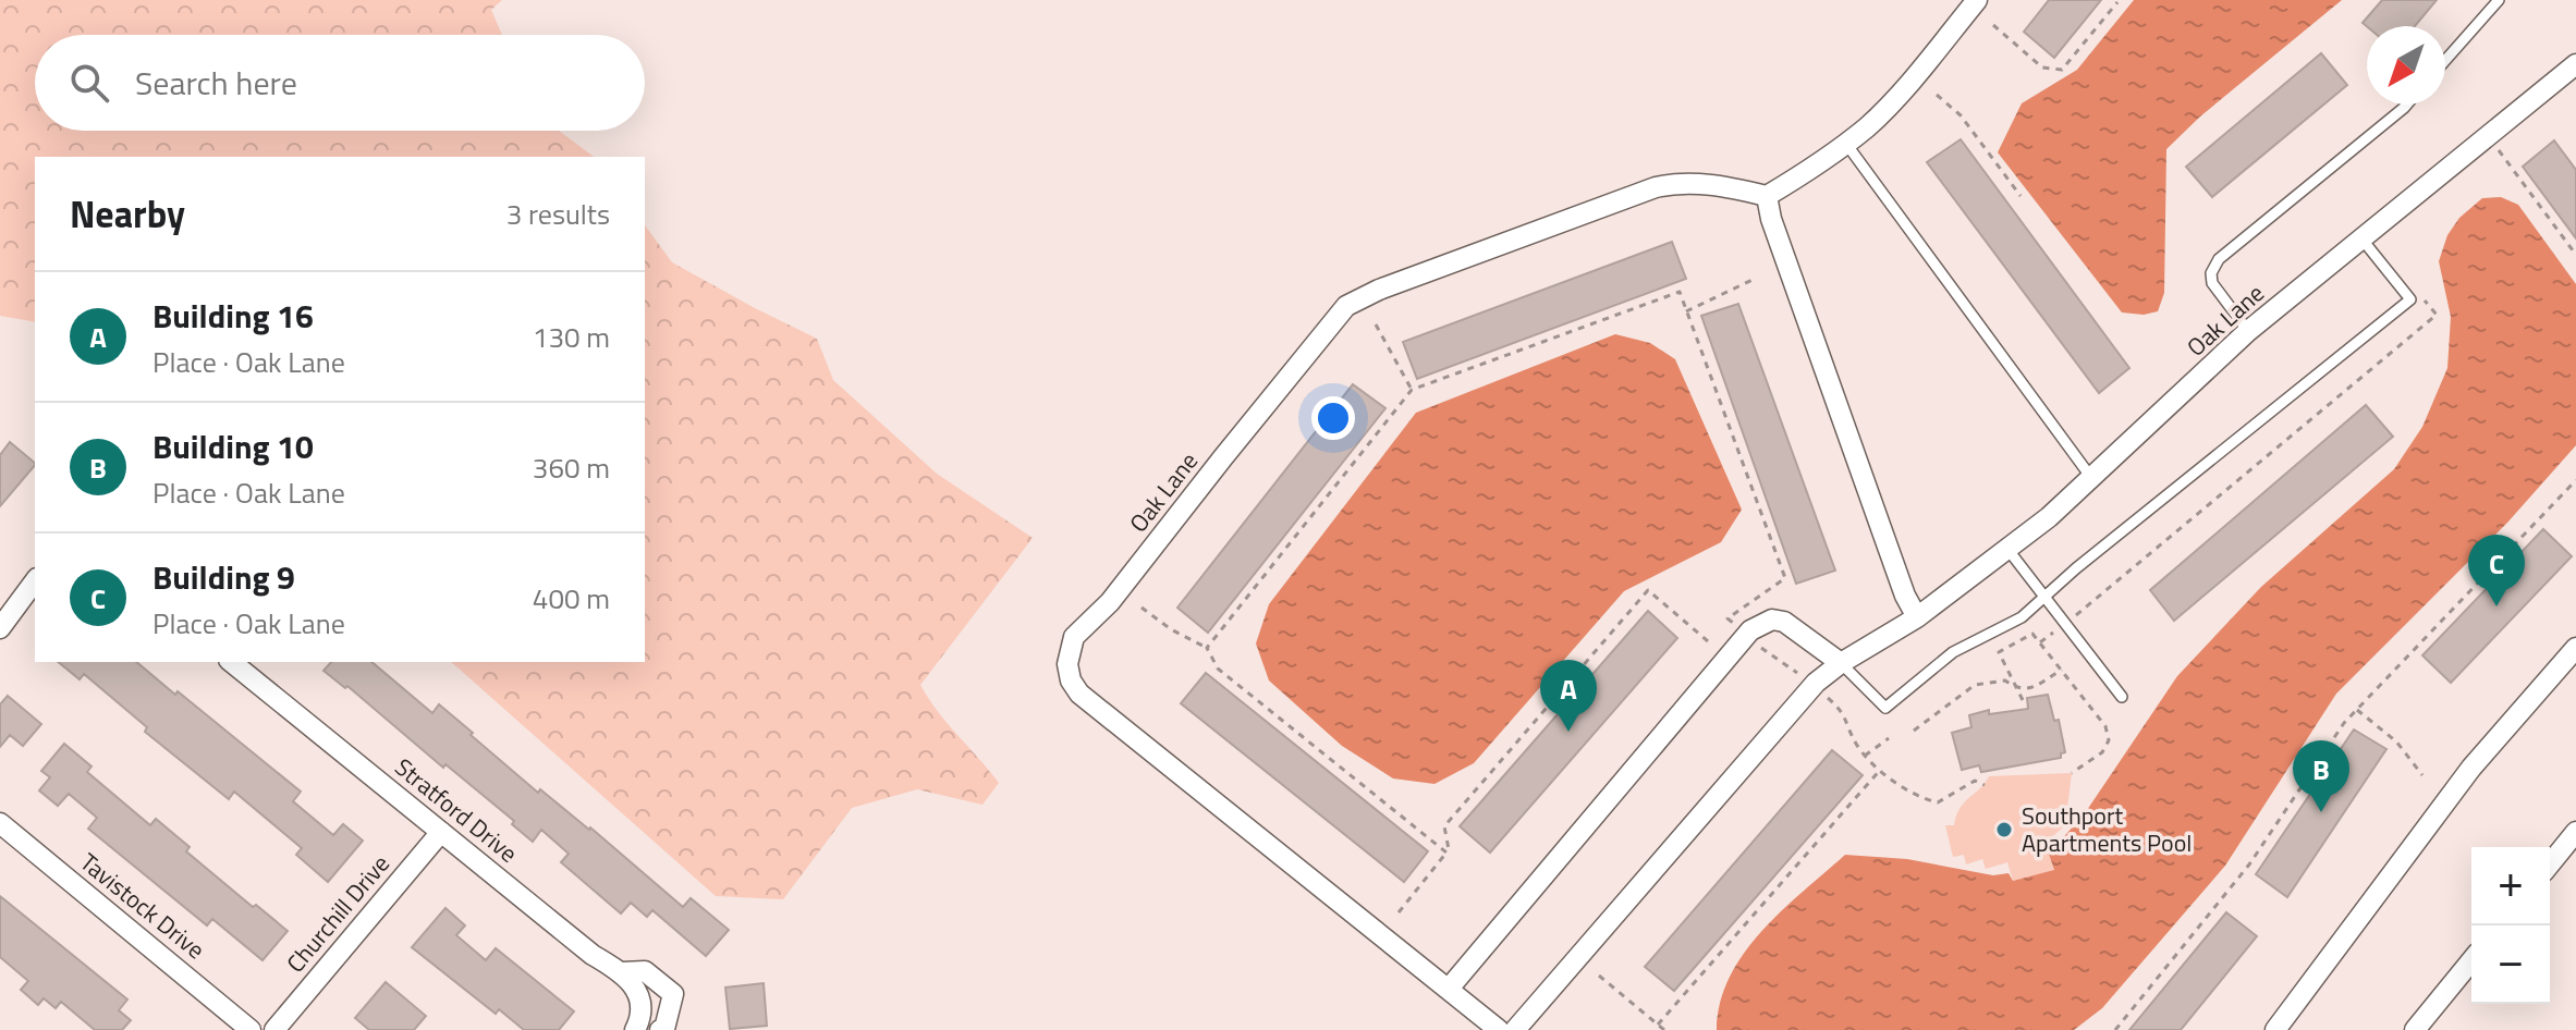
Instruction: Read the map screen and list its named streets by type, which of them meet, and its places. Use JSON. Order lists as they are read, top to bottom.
{
  "streets": {
    "street": [
      "Oak Lane",
      "Stratford Drive",
      "Tavistock Drive",
      "Churchill Drive"
    ]
  },
  "crossings": [
    ["Stratford Drive", "Churchill Drive"]
  ],
  "places": ["Southport Apartments Pool"],
  "north": "bottom left",
  "page": {
    "search": "Search here",
    "heading": ["Nearby", "3 results"],
    "list": [
      {
        "mark": "A",
        "name": "Building 16",
        "note": "Place · Oak Lane",
        "value": "130 m"
      },
      {
        "mark": "B",
        "name": "Building 10",
        "note": "Place · Oak Lane",
        "value": "360 m"
      },
      {
        "mark": "C",
        "name": "Building 9",
        "note": "Place · Oak Lane",
        "value": "400 m"
      }
    ],
    "pins": ["C", "A", "B"],
    "map_buttons": ["+", "−"]
  }
}
